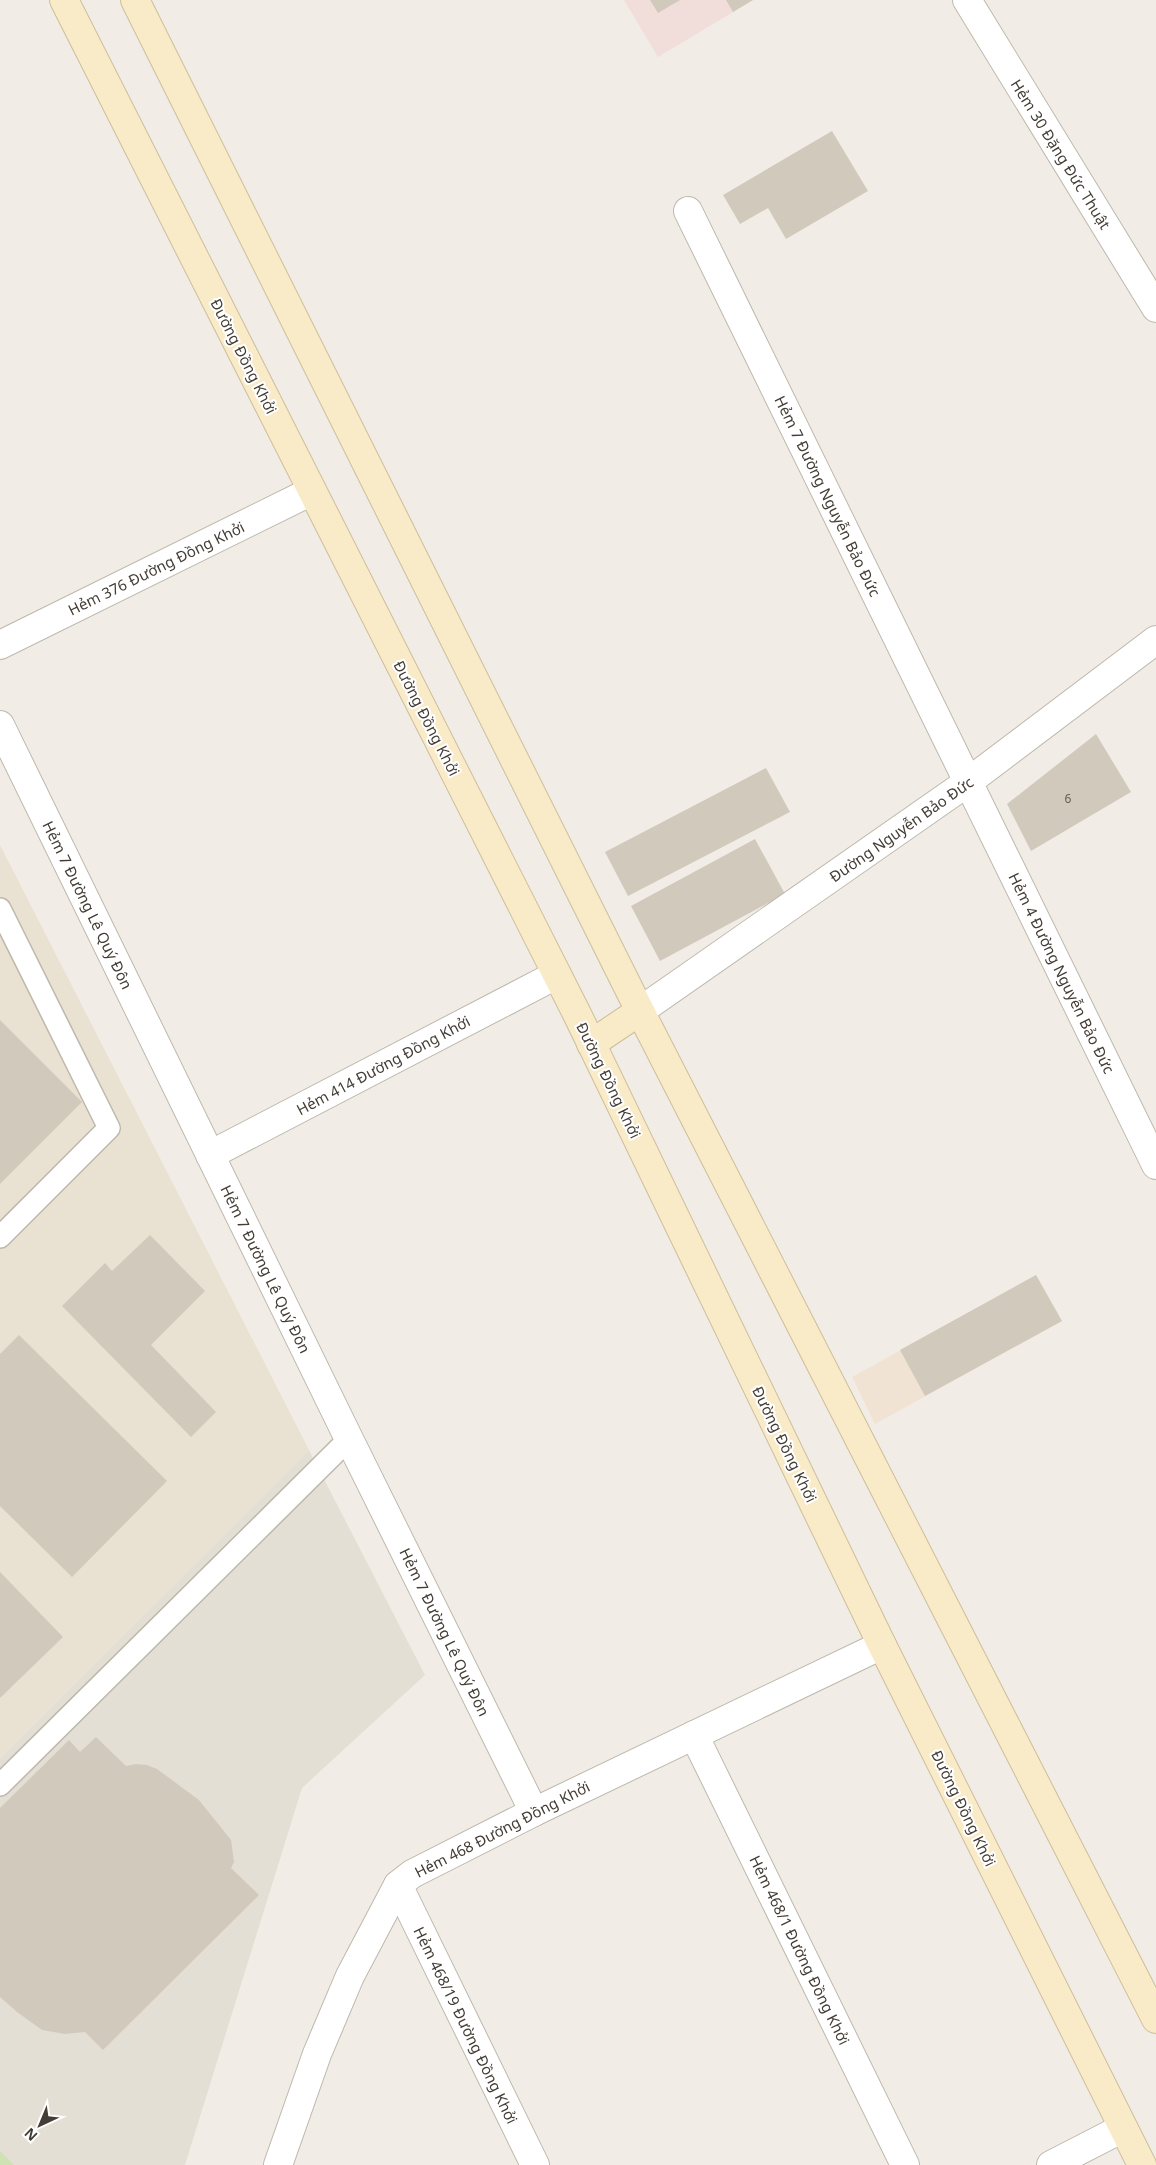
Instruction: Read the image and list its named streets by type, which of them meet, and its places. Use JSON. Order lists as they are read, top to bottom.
{
  "streets": {
    "main road": ["Đường Đồng Khởi"],
    "street": [
      "Hẻm 30 Đặng Đức Thuật",
      "Hẻm 7 Đường Nguyễn Bảo Đức",
      "Hẻm 376 Đường Đồng Khởi",
      "Đường Nguyễn Bảo Đức",
      "Hẻm 7 Đường Lê Quý Đôn",
      "Hẻm 4 Đường Nguyễn Bảo Đức",
      "Hẻm 414 Đường Đồng Khởi",
      "Hẻm 468 Đường Đồng Khởi",
      "Hẻm 468/1 Đường Đồng Khởi",
      "Hẻm 468/19 Đường Đồng Khởi"
    ]
  },
  "crossings": [
    ["Đường Đồng Khởi", "Hẻm 376 Đường Đồng Khởi"],
    ["Đường Đồng Khởi", "Hẻm 414 Đường Đồng Khởi"],
    ["Đường Đồng Khởi", "Hẻm 468 Đường Đồng Khởi"],
    ["Hẻm 7 Đường Nguyễn Bảo Đức", "Đường Nguyễn Bảo Đức"],
    ["Hẻm 7 Đường Nguyễn Bảo Đức", "Hẻm 4 Đường Nguyễn Bảo Đức"],
    ["Đường Nguyễn Bảo Đức", "Hẻm 4 Đường Nguyễn Bảo Đức"],
    ["Hẻm 7 Đường Lê Quý Đôn", "Hẻm 414 Đường Đồng Khởi"],
    ["Hẻm 7 Đường Lê Quý Đôn", "Hẻm 468 Đường Đồng Khởi"],
    ["Hẻm 468 Đường Đồng Khởi", "Hẻm 468/1 Đường Đồng Khởi"],
    ["Hẻm 468 Đường Đồng Khởi", "Hẻm 468/19 Đường Đồng Khởi"]
  ],
  "house_numbers": ["6"],
  "north": "bottom left"
}
